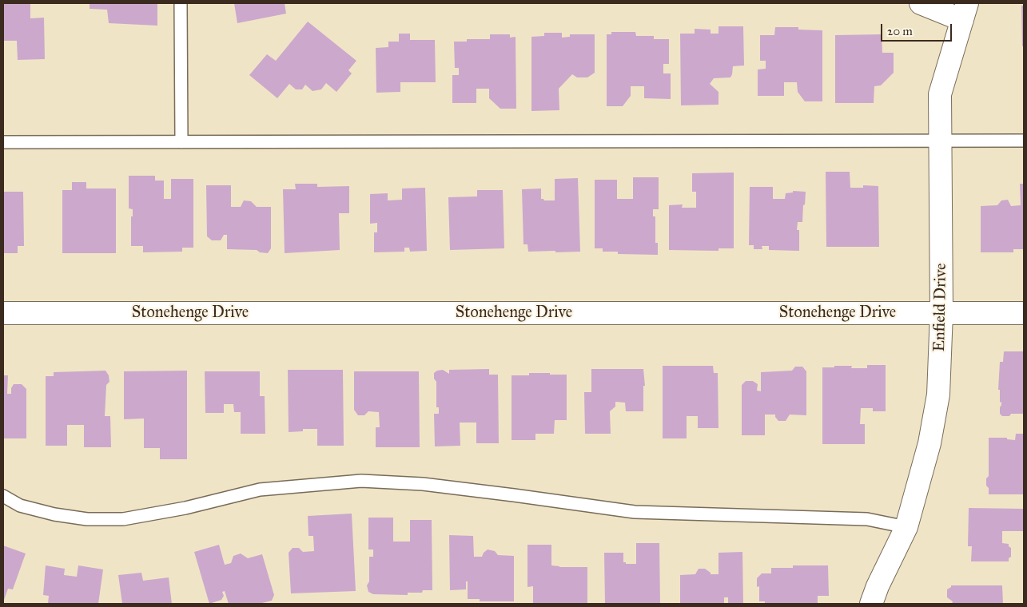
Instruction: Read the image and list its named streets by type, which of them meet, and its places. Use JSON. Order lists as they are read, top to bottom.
{
  "streets": {
    "street": ["Enfield Drive", "Stonehenge Drive"]
  },
  "crossings": [
    ["Enfield Drive", "Stonehenge Drive"]
  ],
  "scale_bar": "20 m"
}
